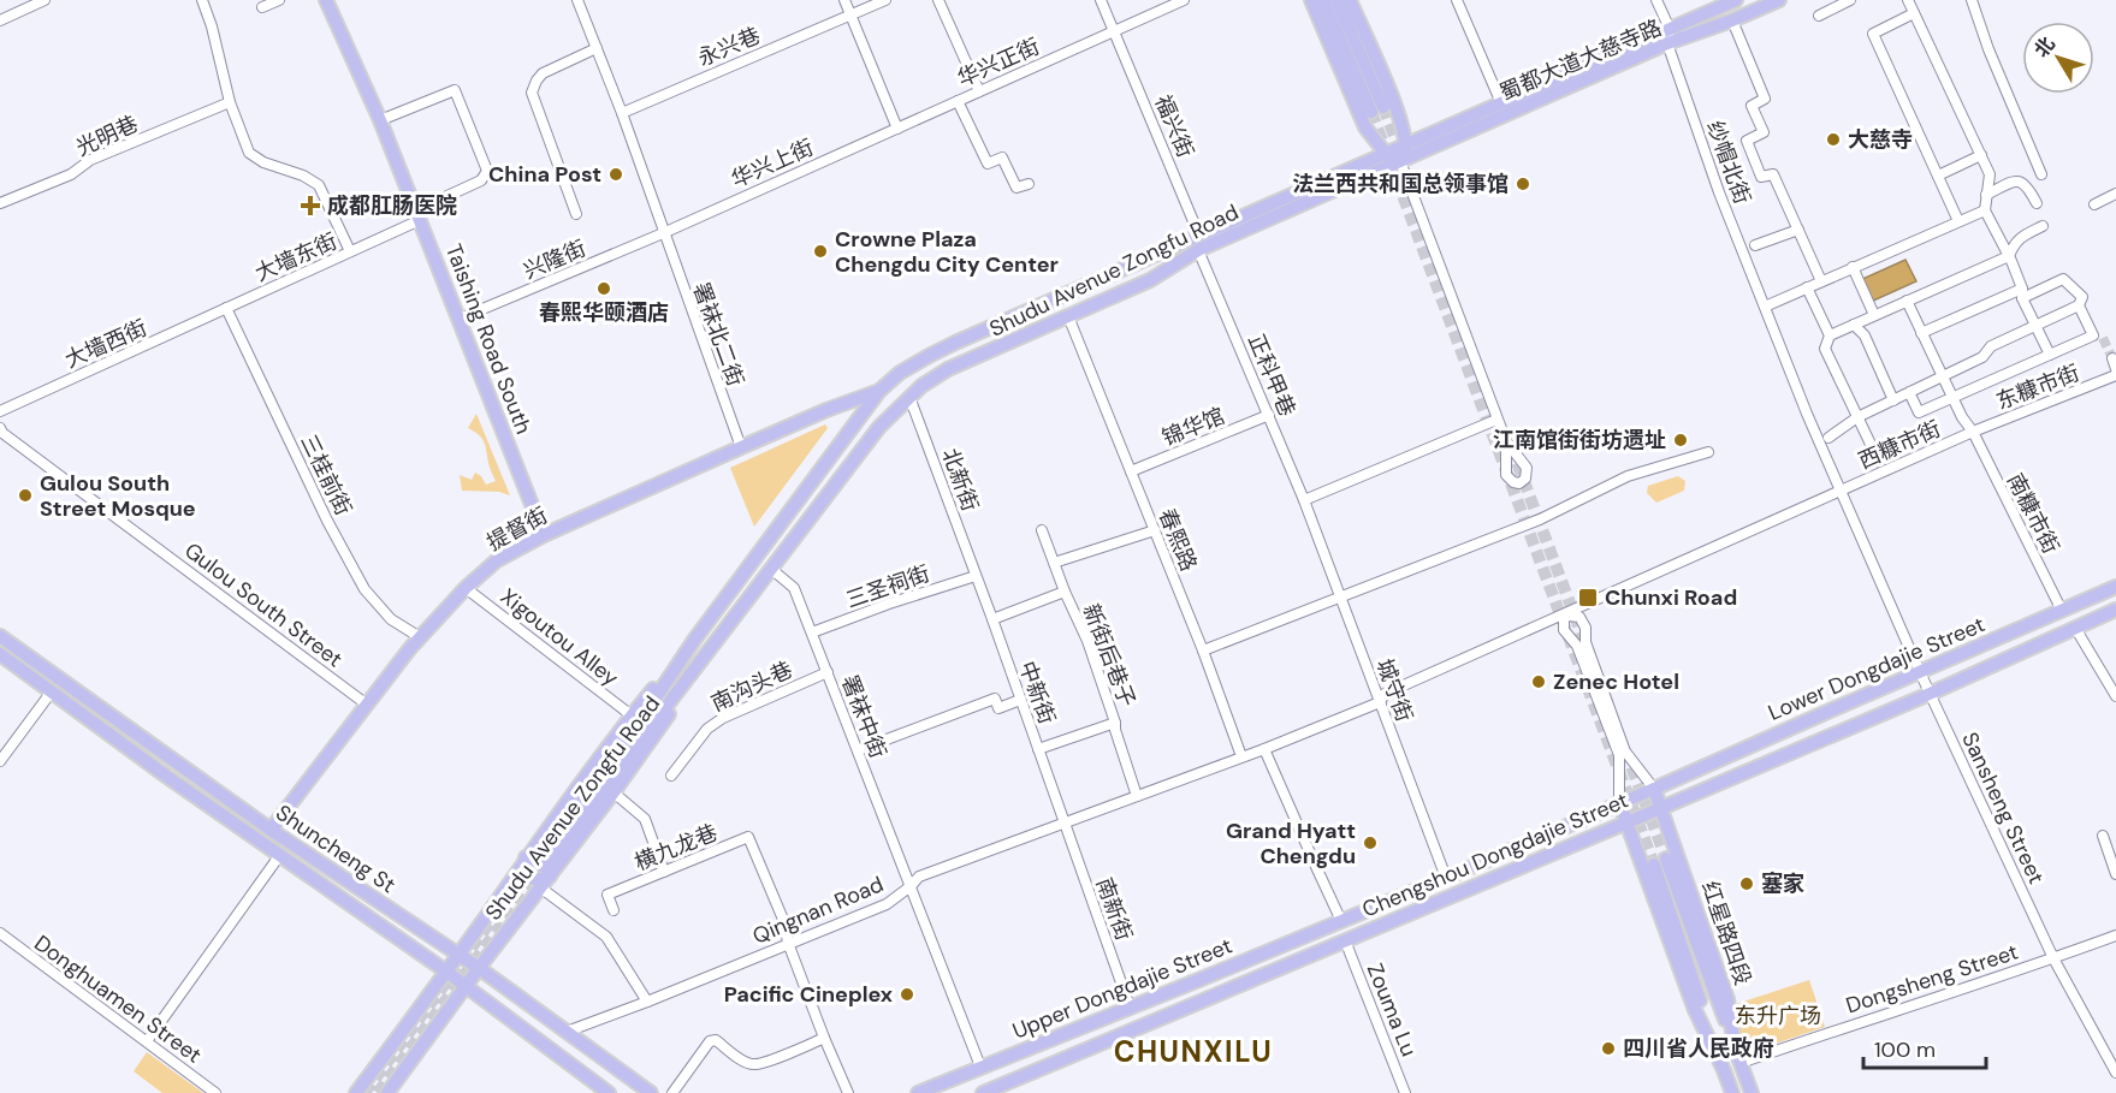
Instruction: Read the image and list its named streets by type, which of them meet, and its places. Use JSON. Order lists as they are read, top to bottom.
{
  "streets": {
    "main road": [
      "蜀都大道大慈寺路",
      "Shudu Avenue Zongfu Road",
      "Taishing Road South",
      "提督街",
      "Lower Dongdajie Street",
      "Shuncheng St",
      "Chengshou Dongdajie Street",
      "红星路四段",
      "Upper Dongdajie Street"
    ],
    "street": [
      "永兴巷",
      "华兴正街",
      "福兴街",
      "光明巷",
      "纱帽北街",
      "华兴上街",
      "大墙东街",
      "兴隆街",
      "署袜北二街",
      "大墙西街",
      "正科甲巷",
      "东糠市街",
      "锦华馆",
      "西糠市街",
      "三桂前街",
      "北新街",
      "南糠市街",
      "春熙路",
      "三圣祠街",
      "Gulou South Street",
      "Xigoutou Alley",
      "新街后巷子",
      "南沟头巷",
      "城守街",
      "中新街",
      "署袜中街",
      "Sansheng Street",
      "横九龙巷",
      "南新街",
      "Qingnan Road",
      "Dongsheng Street",
      "Donghuamen Street",
      "Zouma Lu"
    ]
  },
  "crossings": [
    ["永兴巷", "署袜北二街"],
    ["蜀都大道大慈寺路", "纱帽北街"],
    ["蜀都大道大慈寺路", "Shudu Avenue Zongfu Road"],
    ["华兴正街", "福兴街"],
    ["华兴正街", "华兴上街"],
    ["福兴街", "Shudu Avenue Zongfu Road"],
    ["福兴街", "正科甲巷"],
    ["纱帽北街", "西糠市街"],
    ["纱帽北街", "Sansheng Street"],
    ["华兴上街", "兴隆街"],
    ["华兴上街", "署袜北二街"],
    ["大墙东街", "Taishing Road South"],
    ["大墙东街", "大墙西街"],
    ["大墙东街", "三桂前街"],
    ["兴隆街", "署袜北二街"],
    ["兴隆街", "Taishing Road South"],
    ["Shudu Avenue Zongfu Road", "正科甲巷"],
    ["Shudu Avenue Zongfu Road", "北新街"],
    ["Shudu Avenue Zongfu Road", "提督街"],
    ["Shudu Avenue Zongfu Road", "春熙路"],
    ["Shudu Avenue Zongfu Road", "Xigoutou Alley"],
    ["Shudu Avenue Zongfu Road", "署袜中街"],
    ["Shudu Avenue Zongfu Road", "Shuncheng St"],
    ["署袜北二街", "提督街"],
    ["Taishing Road South", "提督街"],
    ["大墙西街", "三桂前街"],
    ["正科甲巷", "锦华馆"],
    ["正科甲巷", "城守街"],
    ["东糠市街", "西糠市街"],
    ["东糠市街", "南糠市街"],
    ["锦华馆", "春熙路"],
    ["西糠市街", "南糠市街"],
    ["西糠市街", "城守街"],
    ["西糠市街", "Sansheng Street"],
    ["三桂前街", "提督街"],
    ["北新街", "三圣祠街"],
    ["北新街", "中新街"],
    ["南糠市街", "Lower Dongdajie Street"],
    ["提督街", "Gulou South Street"],
    ["提督街", "Xigoutou Alley"],
    ["提督街", "Shuncheng St"],
    ["春熙路", "Qingnan Road"],
    ["三圣祠街", "中新街"],
    ["三圣祠街", "署袜中街"],
    ["新街后巷子", "Qingnan Road"],
    ["Lower Dongdajie Street", "Sansheng Street"],
    ["Lower Dongdajie Street", "Chengshou Dongdajie Street"],
    ["Lower Dongdajie Street", "红星路四段"],
    ["南沟头巷", "署袜中街"],
    ["城守街", "Chengshou Dongdajie Street"],
    ["中新街", "南新街"],
    ["中新街", "Qingnan Road"],
    ["署袜中街", "Qingnan Road"],
    ["署袜中街", "Upper Dongdajie Street"],
    ["Sansheng Street", "Dongsheng Street"],
    ["横九龙巷", "Qingnan Road"],
    ["Shuncheng St", "Qingnan Road"],
    ["Chengshou Dongdajie Street", "红星路四段"],
    ["Chengshou Dongdajie Street", "Upper Dongdajie Street"],
    ["Chengshou Dongdajie Street", "Zouma Lu"],
    ["南新街", "Qingnan Road"],
    ["南新街", "Upper Dongdajie Street"],
    ["红星路四段", "Dongsheng Street"],
    ["Upper Dongdajie Street", "Zouma Lu"]
  ],
  "districts": ["CHUNXILU"],
  "parks": ["东升广场"],
  "places": {
    "other": [
      "大慈寺",
      "China Post",
      "法兰西共和国总领事馆",
      "Crowne Plaza Chengdu City Center",
      "春熙华颐酒店",
      "江南馆街街坊遗址",
      "Gulou South Street Mosque",
      "Zenec Hotel",
      "Grand Hyatt Chengdu",
      "塞家",
      "Pacific Cineplex",
      "四川省人民政府"
    ],
    "health": ["成都肛肠医院"],
    "transit": ["Chunxi Road"]
  },
  "scale_bar": "100 m",
  "north": "top left"
}
